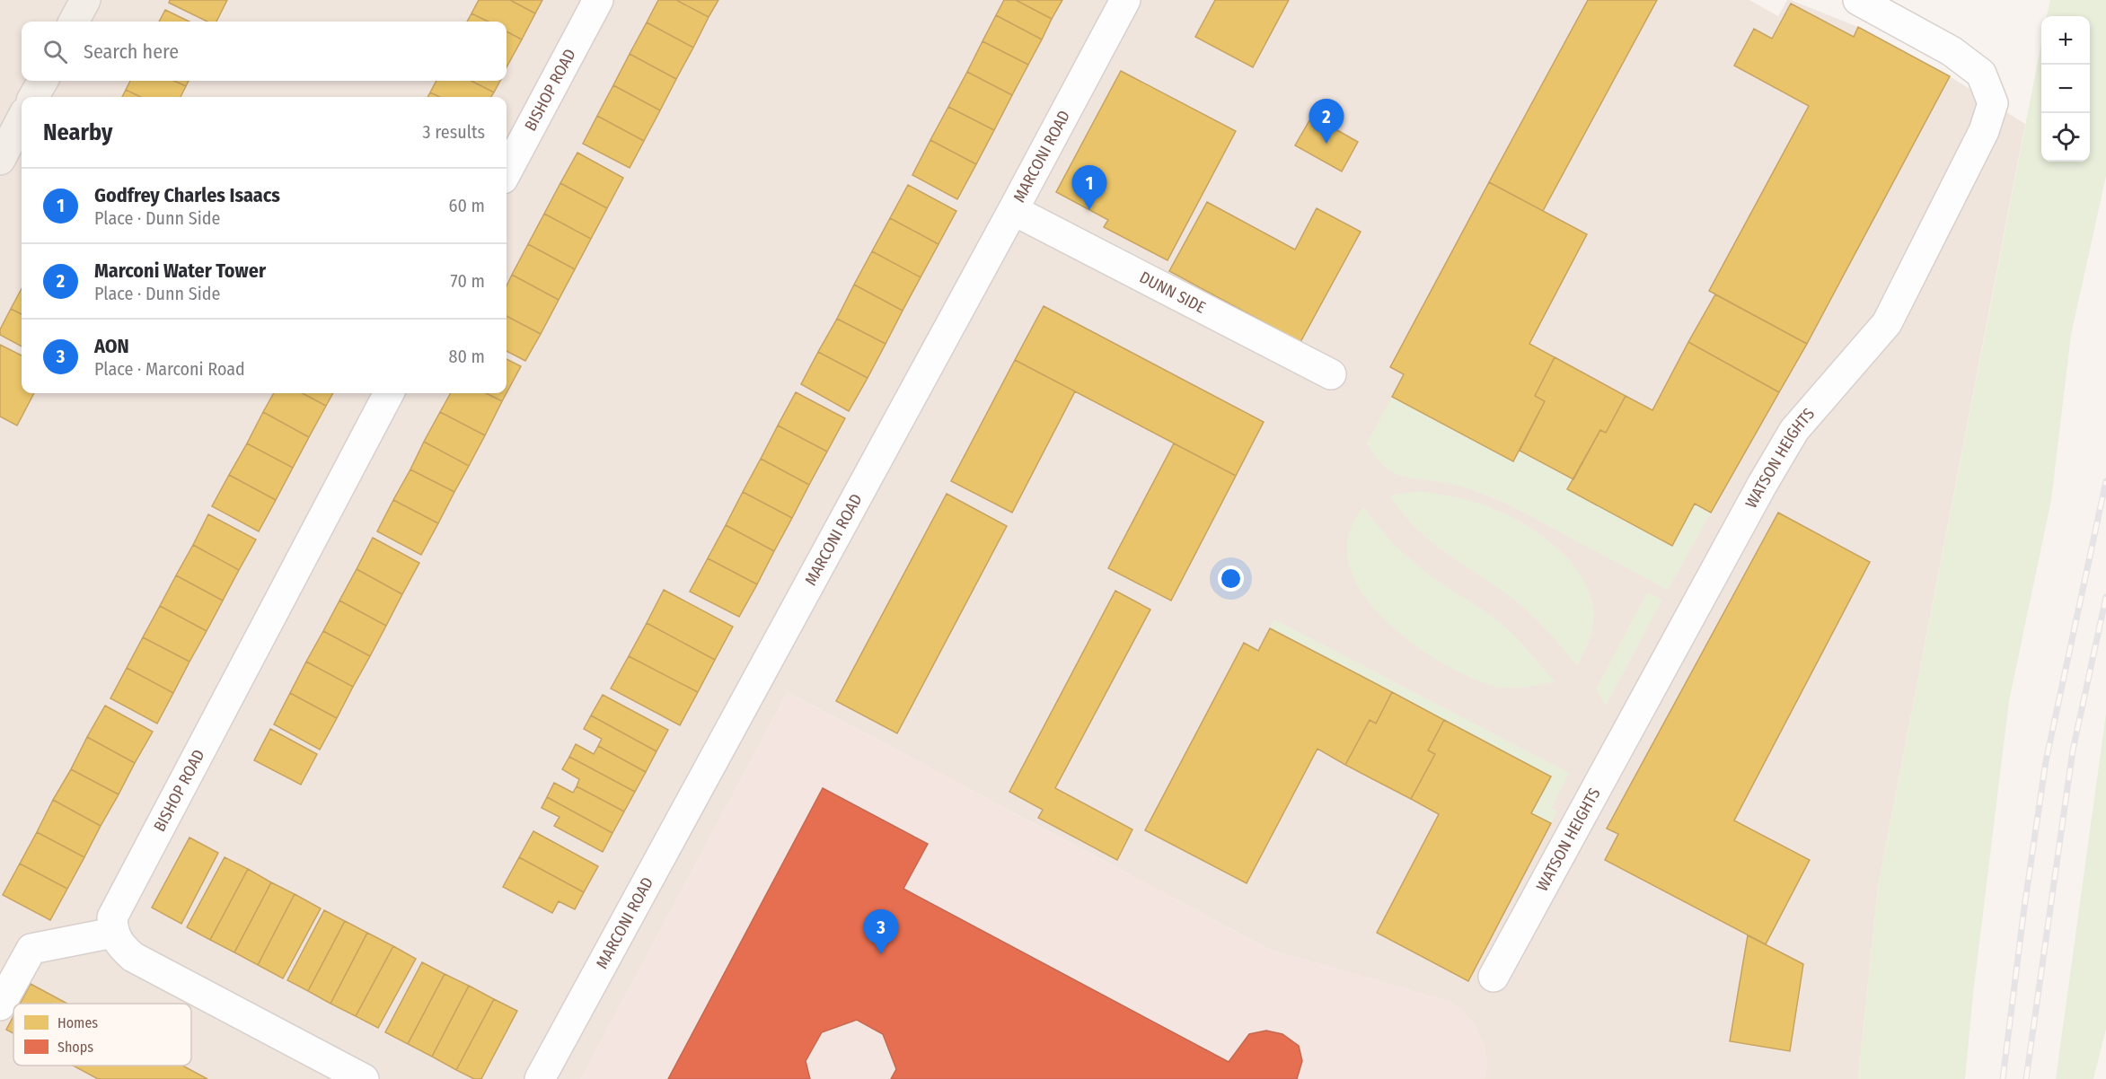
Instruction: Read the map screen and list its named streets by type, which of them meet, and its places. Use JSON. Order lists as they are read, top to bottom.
{
  "streets": {
    "street": [
      "BISHOP ROAD",
      "MARCONI ROAD",
      "DUNN SIDE",
      "WATSON HEIGHTS"
    ]
  },
  "crossings": [
    ["MARCONI ROAD", "DUNN SIDE"]
  ],
  "legend": ["Homes", "Shops"],
  "page": {
    "map_buttons": ["+", "−"],
    "search": "Search here",
    "heading": ["Nearby", "3 results"],
    "pins": ["2", "1", "3"],
    "list": [
      {
        "mark": "1",
        "name": "Godfrey Charles Isaacs",
        "note": "Place · Dunn Side",
        "value": "60 m"
      },
      {
        "mark": "2",
        "name": "Marconi Water Tower",
        "note": "Place · Dunn Side",
        "value": "70 m"
      },
      {
        "mark": "3",
        "name": "AON",
        "note": "Place · Marconi Road",
        "value": "80 m"
      }
    ]
  }
}
